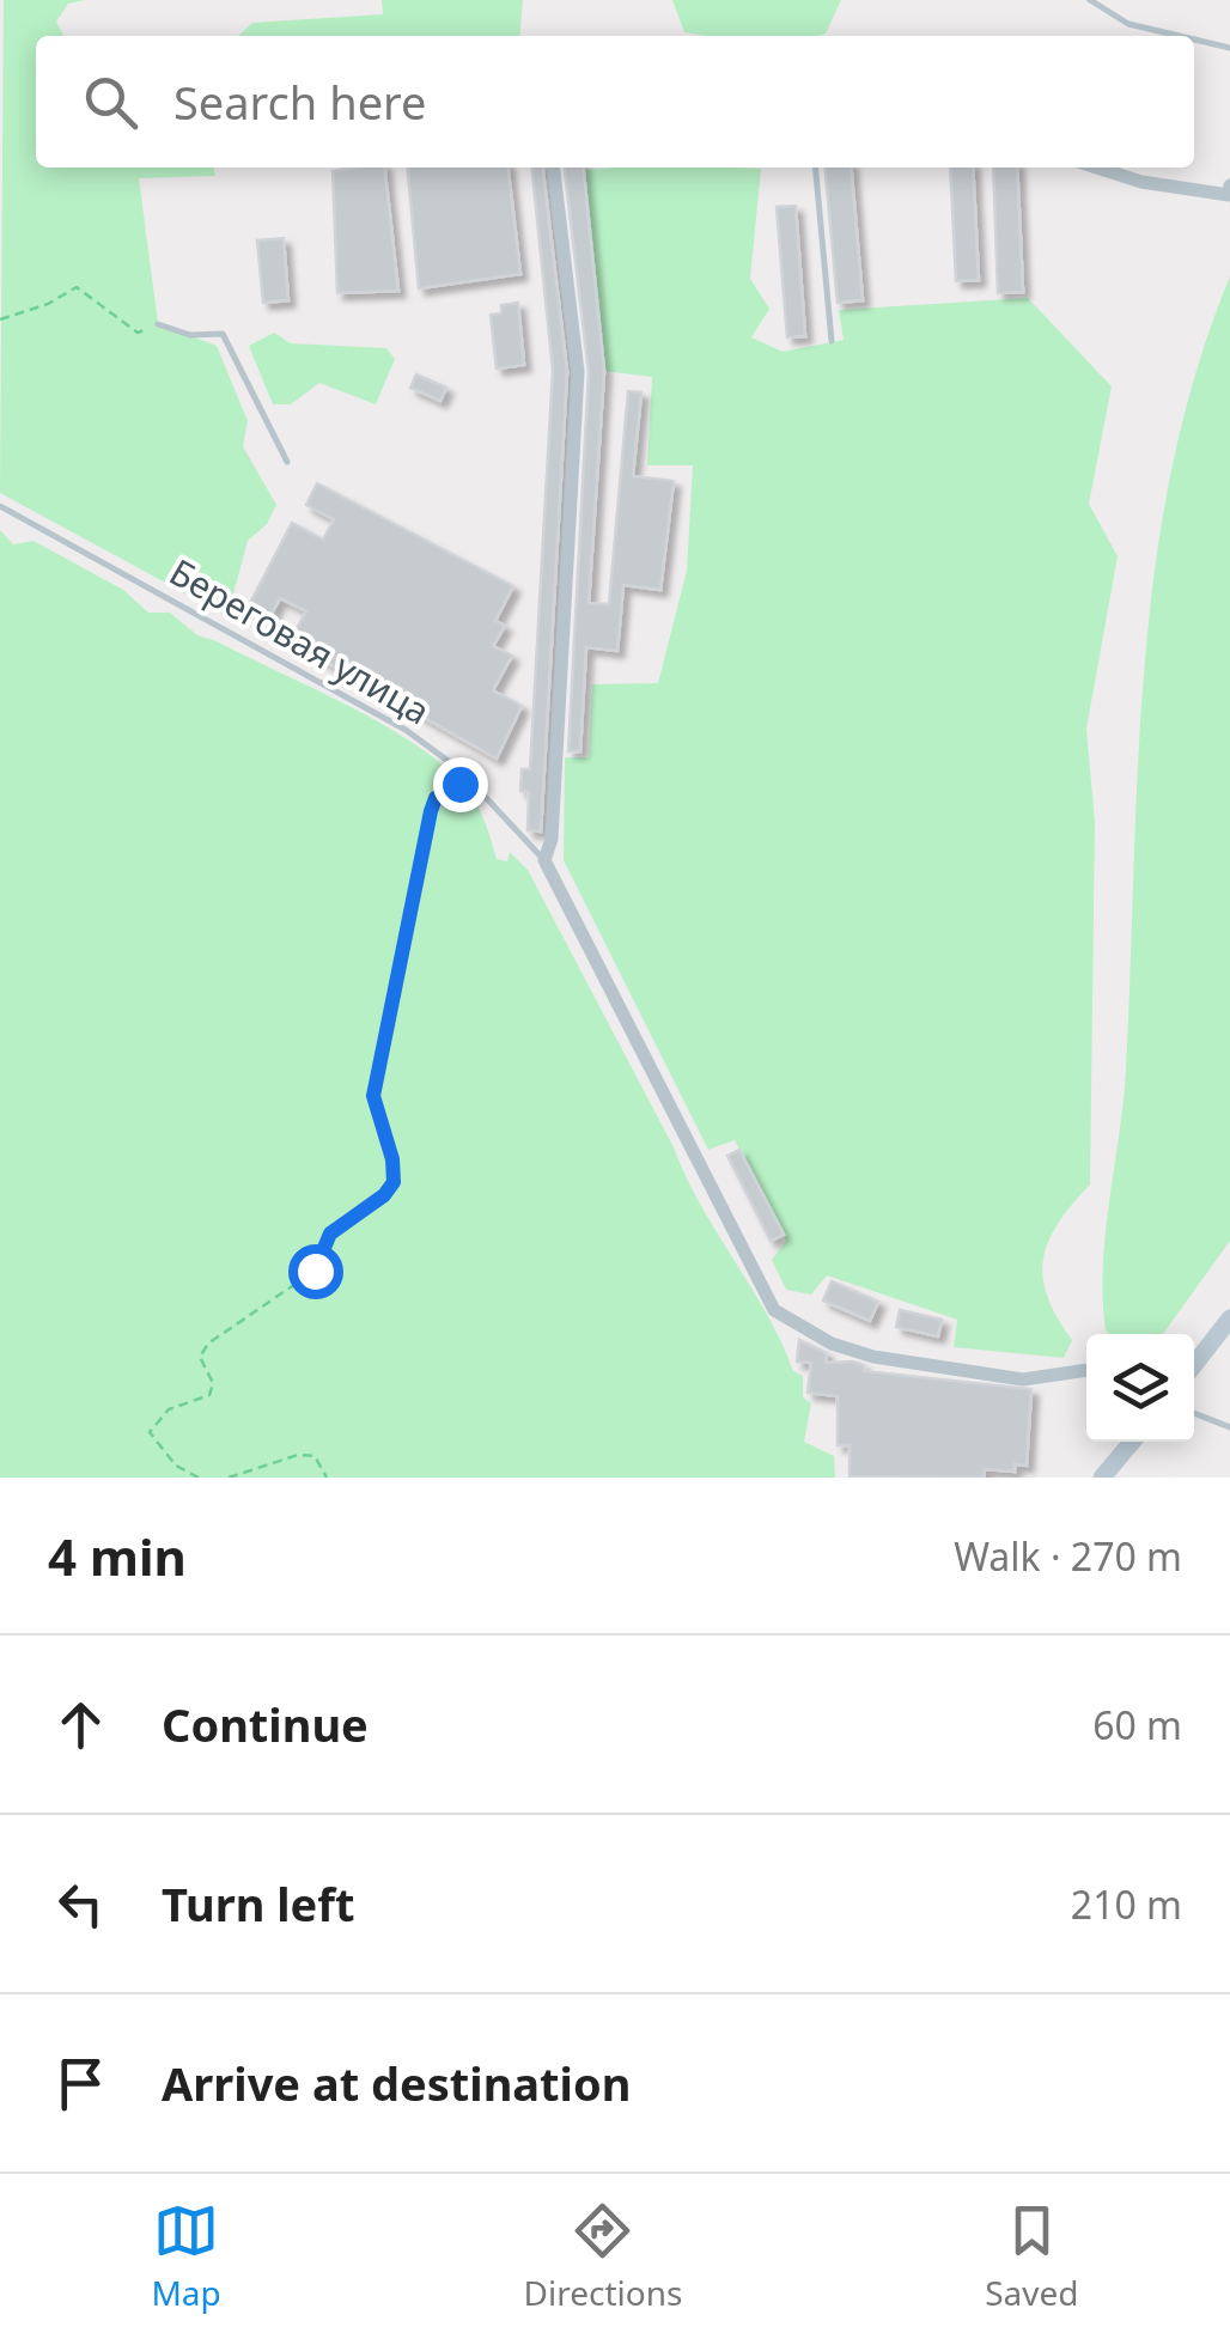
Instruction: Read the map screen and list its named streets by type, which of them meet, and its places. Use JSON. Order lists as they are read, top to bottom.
{
  "streets": {
    "lane": ["Береговая улица"]
  },
  "page": {
    "search": "Search here",
    "heading": ["4 min", "Walk · 270 m"],
    "list": [
      ["Continue", "60 m"],
      ["Turn left", "210 m"],
      "Arrive at destination"
    ],
    "nav": ["Map", "Directions", "Saved"]
  }
}
